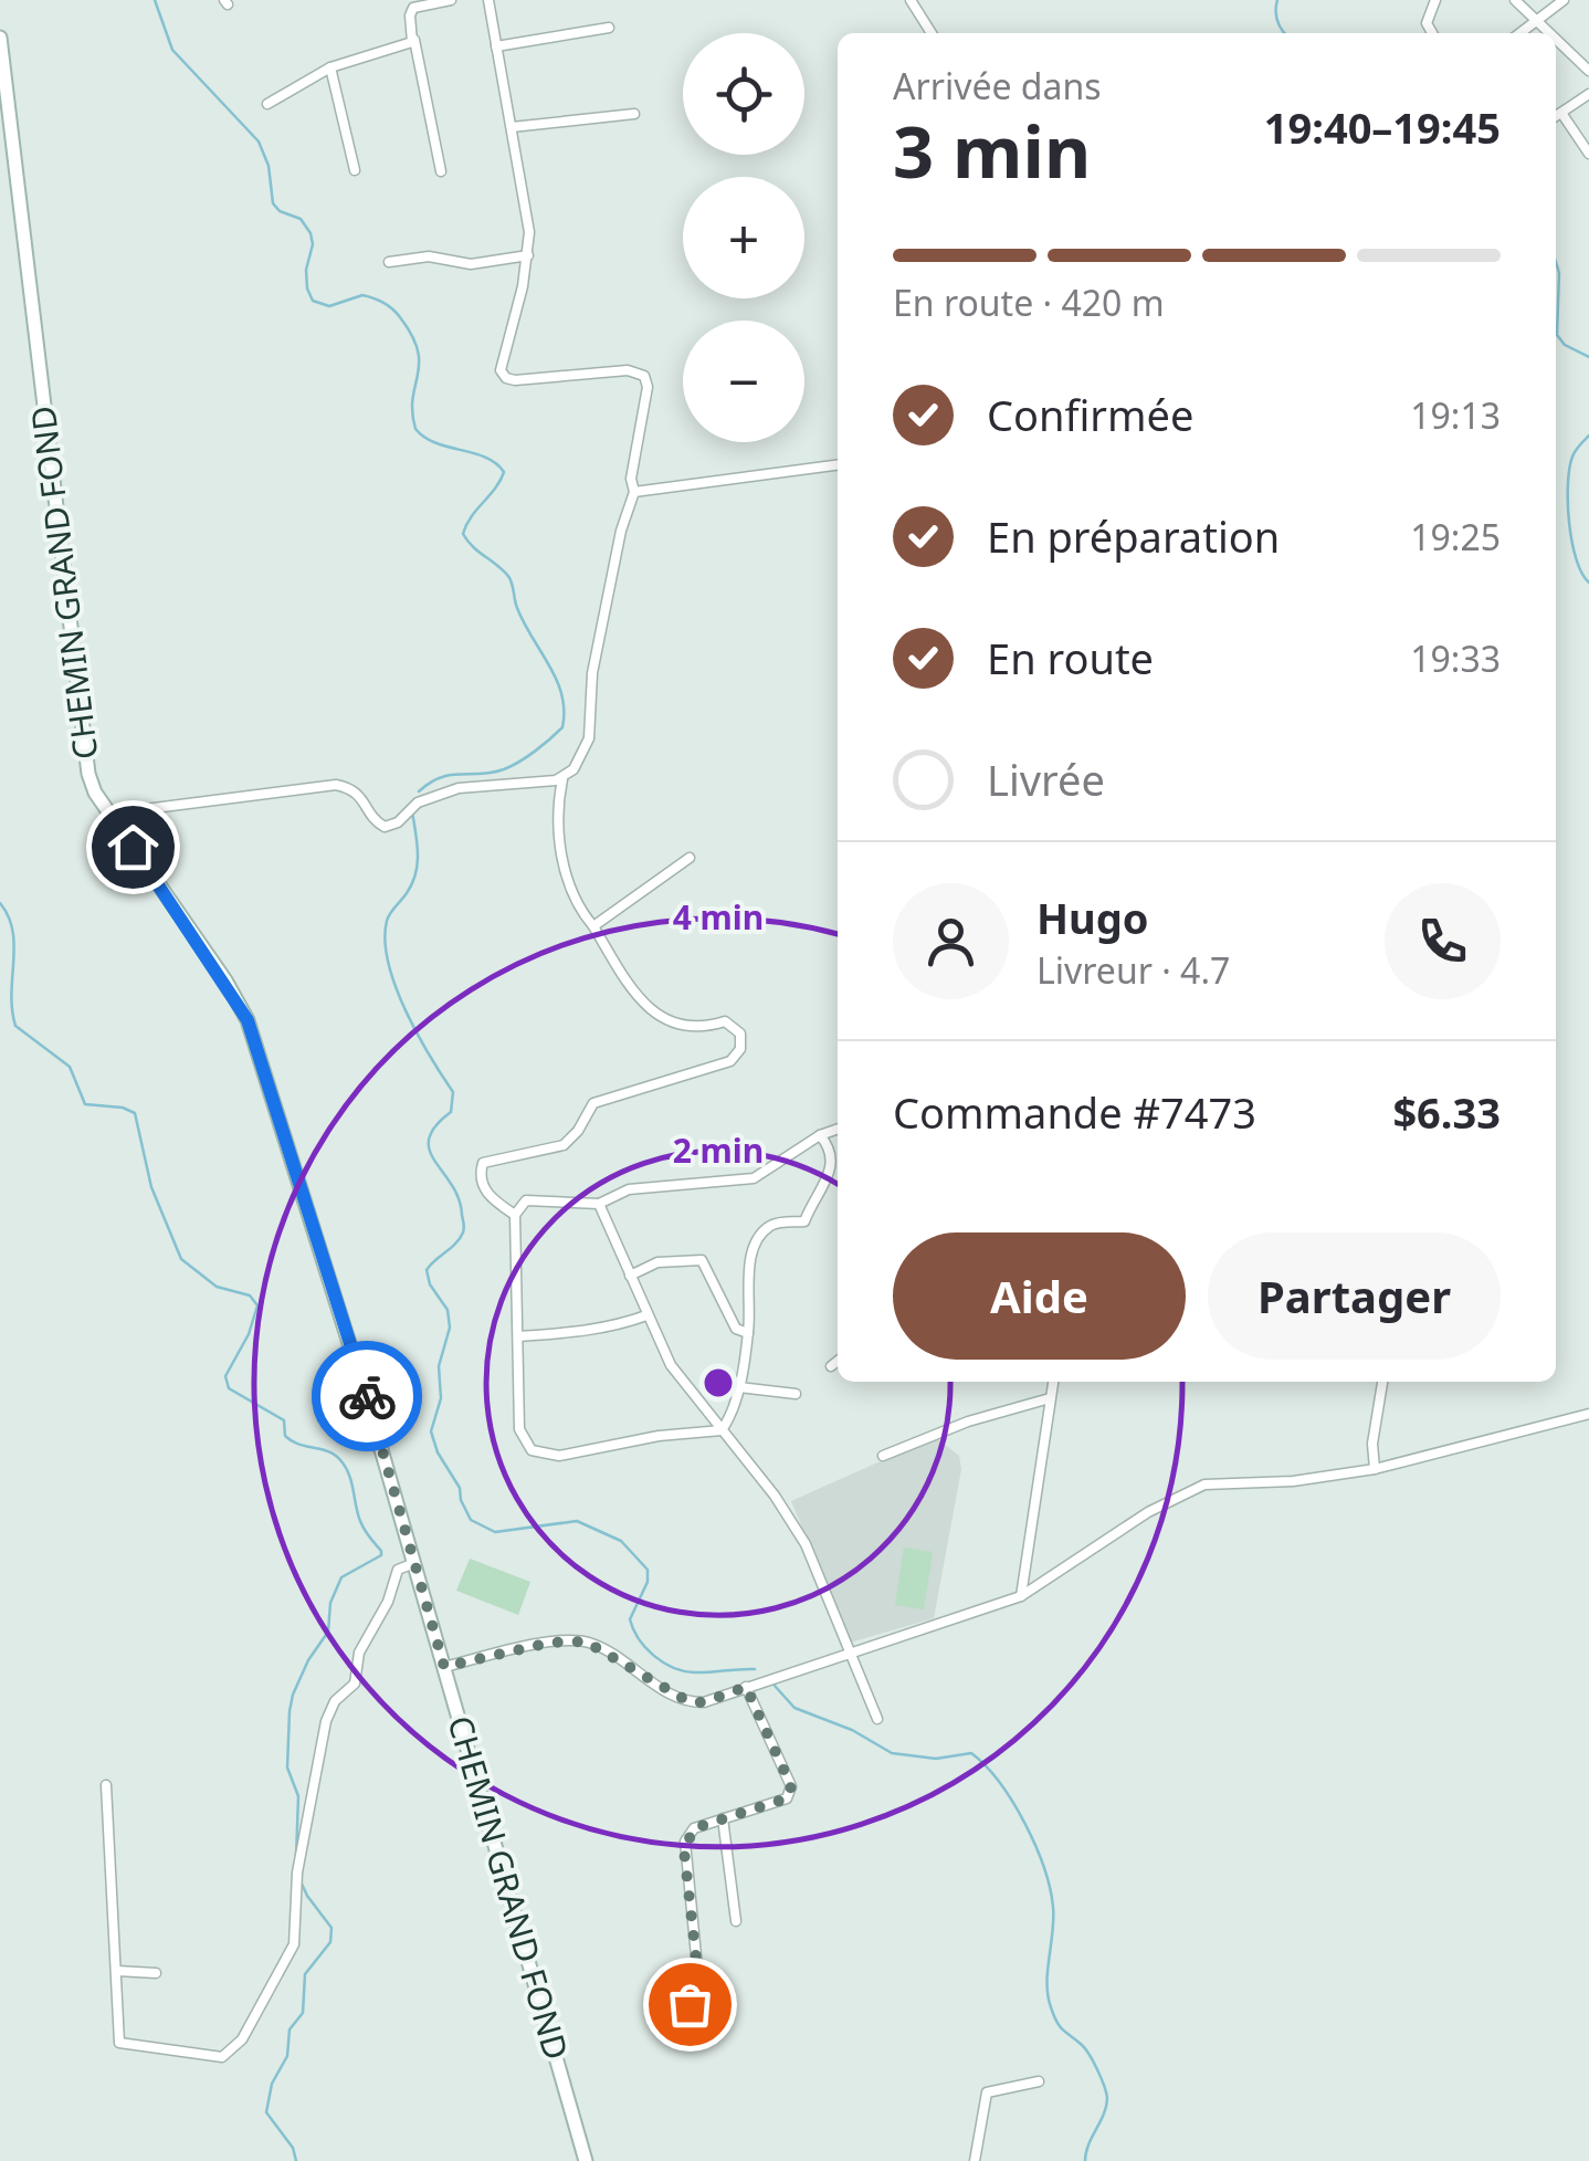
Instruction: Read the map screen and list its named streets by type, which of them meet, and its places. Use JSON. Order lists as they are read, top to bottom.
{
  "streets": {
    "street": ["CHEMIN GRAND FOND"]
  },
  "page": {
    "map_buttons": ["+", "−"],
    "heading": ["3 min", "Arrivée dans", "19:40–19:45"],
    "panel": [
      "Hugo",
      "Livreur · 4.7",
      "Commande #7473",
      "$6.33"
    ],
    "bar": "En route · 420 m",
    "list": [
      ["Confirmée", "19:13"],
      ["En préparation", "19:25"],
      ["En route", "19:33"],
      "Livrée"
    ],
    "buttons": ["Aide", "Partager"]
  },
  "rings": ["4 min", "2 min"]
}
